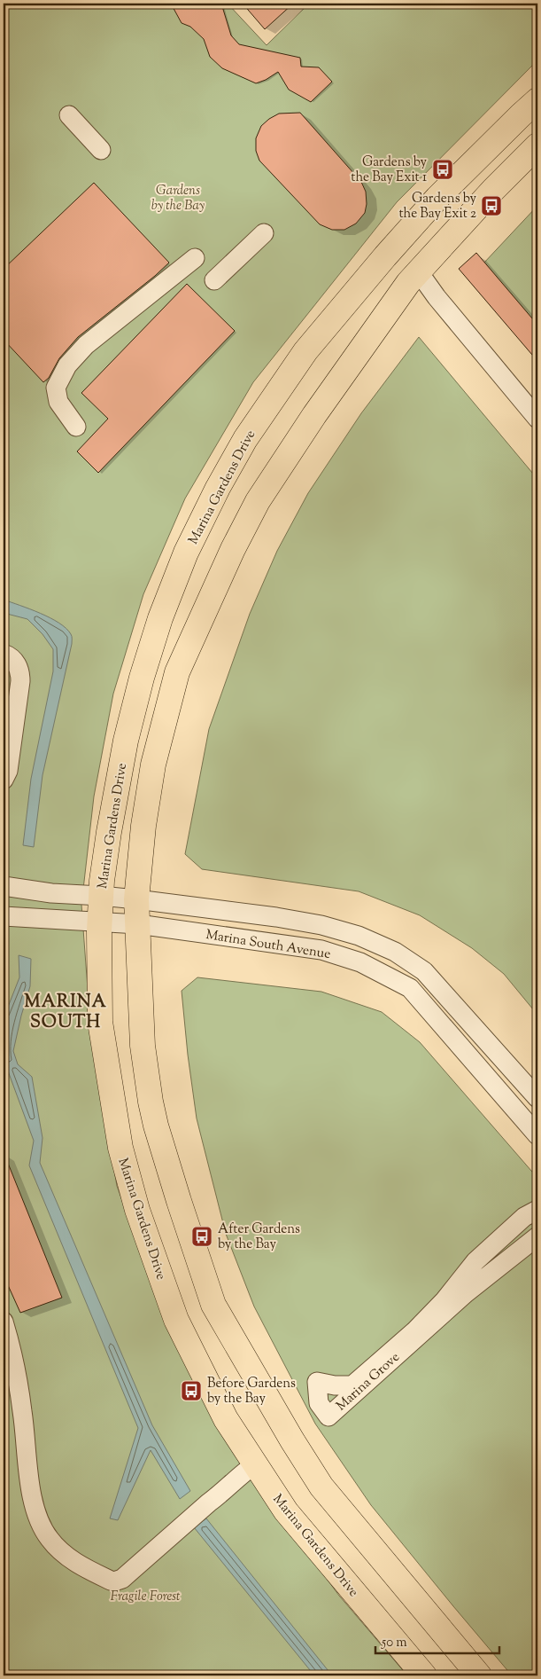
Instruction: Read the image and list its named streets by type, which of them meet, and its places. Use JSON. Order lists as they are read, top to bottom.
{
  "streets": {
    "main road": ["Marina Gardens Drive"],
    "street": ["Marina South Avenue", "Marina Grove"]
  },
  "districts": ["MARINA SOUTH"],
  "parks": ["Gardens by the Bay", "Fragile Forest"],
  "places": {
    "bus stop": [
      "Gardens by the Bay Exit 1",
      "Gardens by the Bay Exit 2",
      "After Gardens by the Bay",
      "Before Gardens by the Bay"
    ]
  },
  "scale_bar": "50 m"
}
